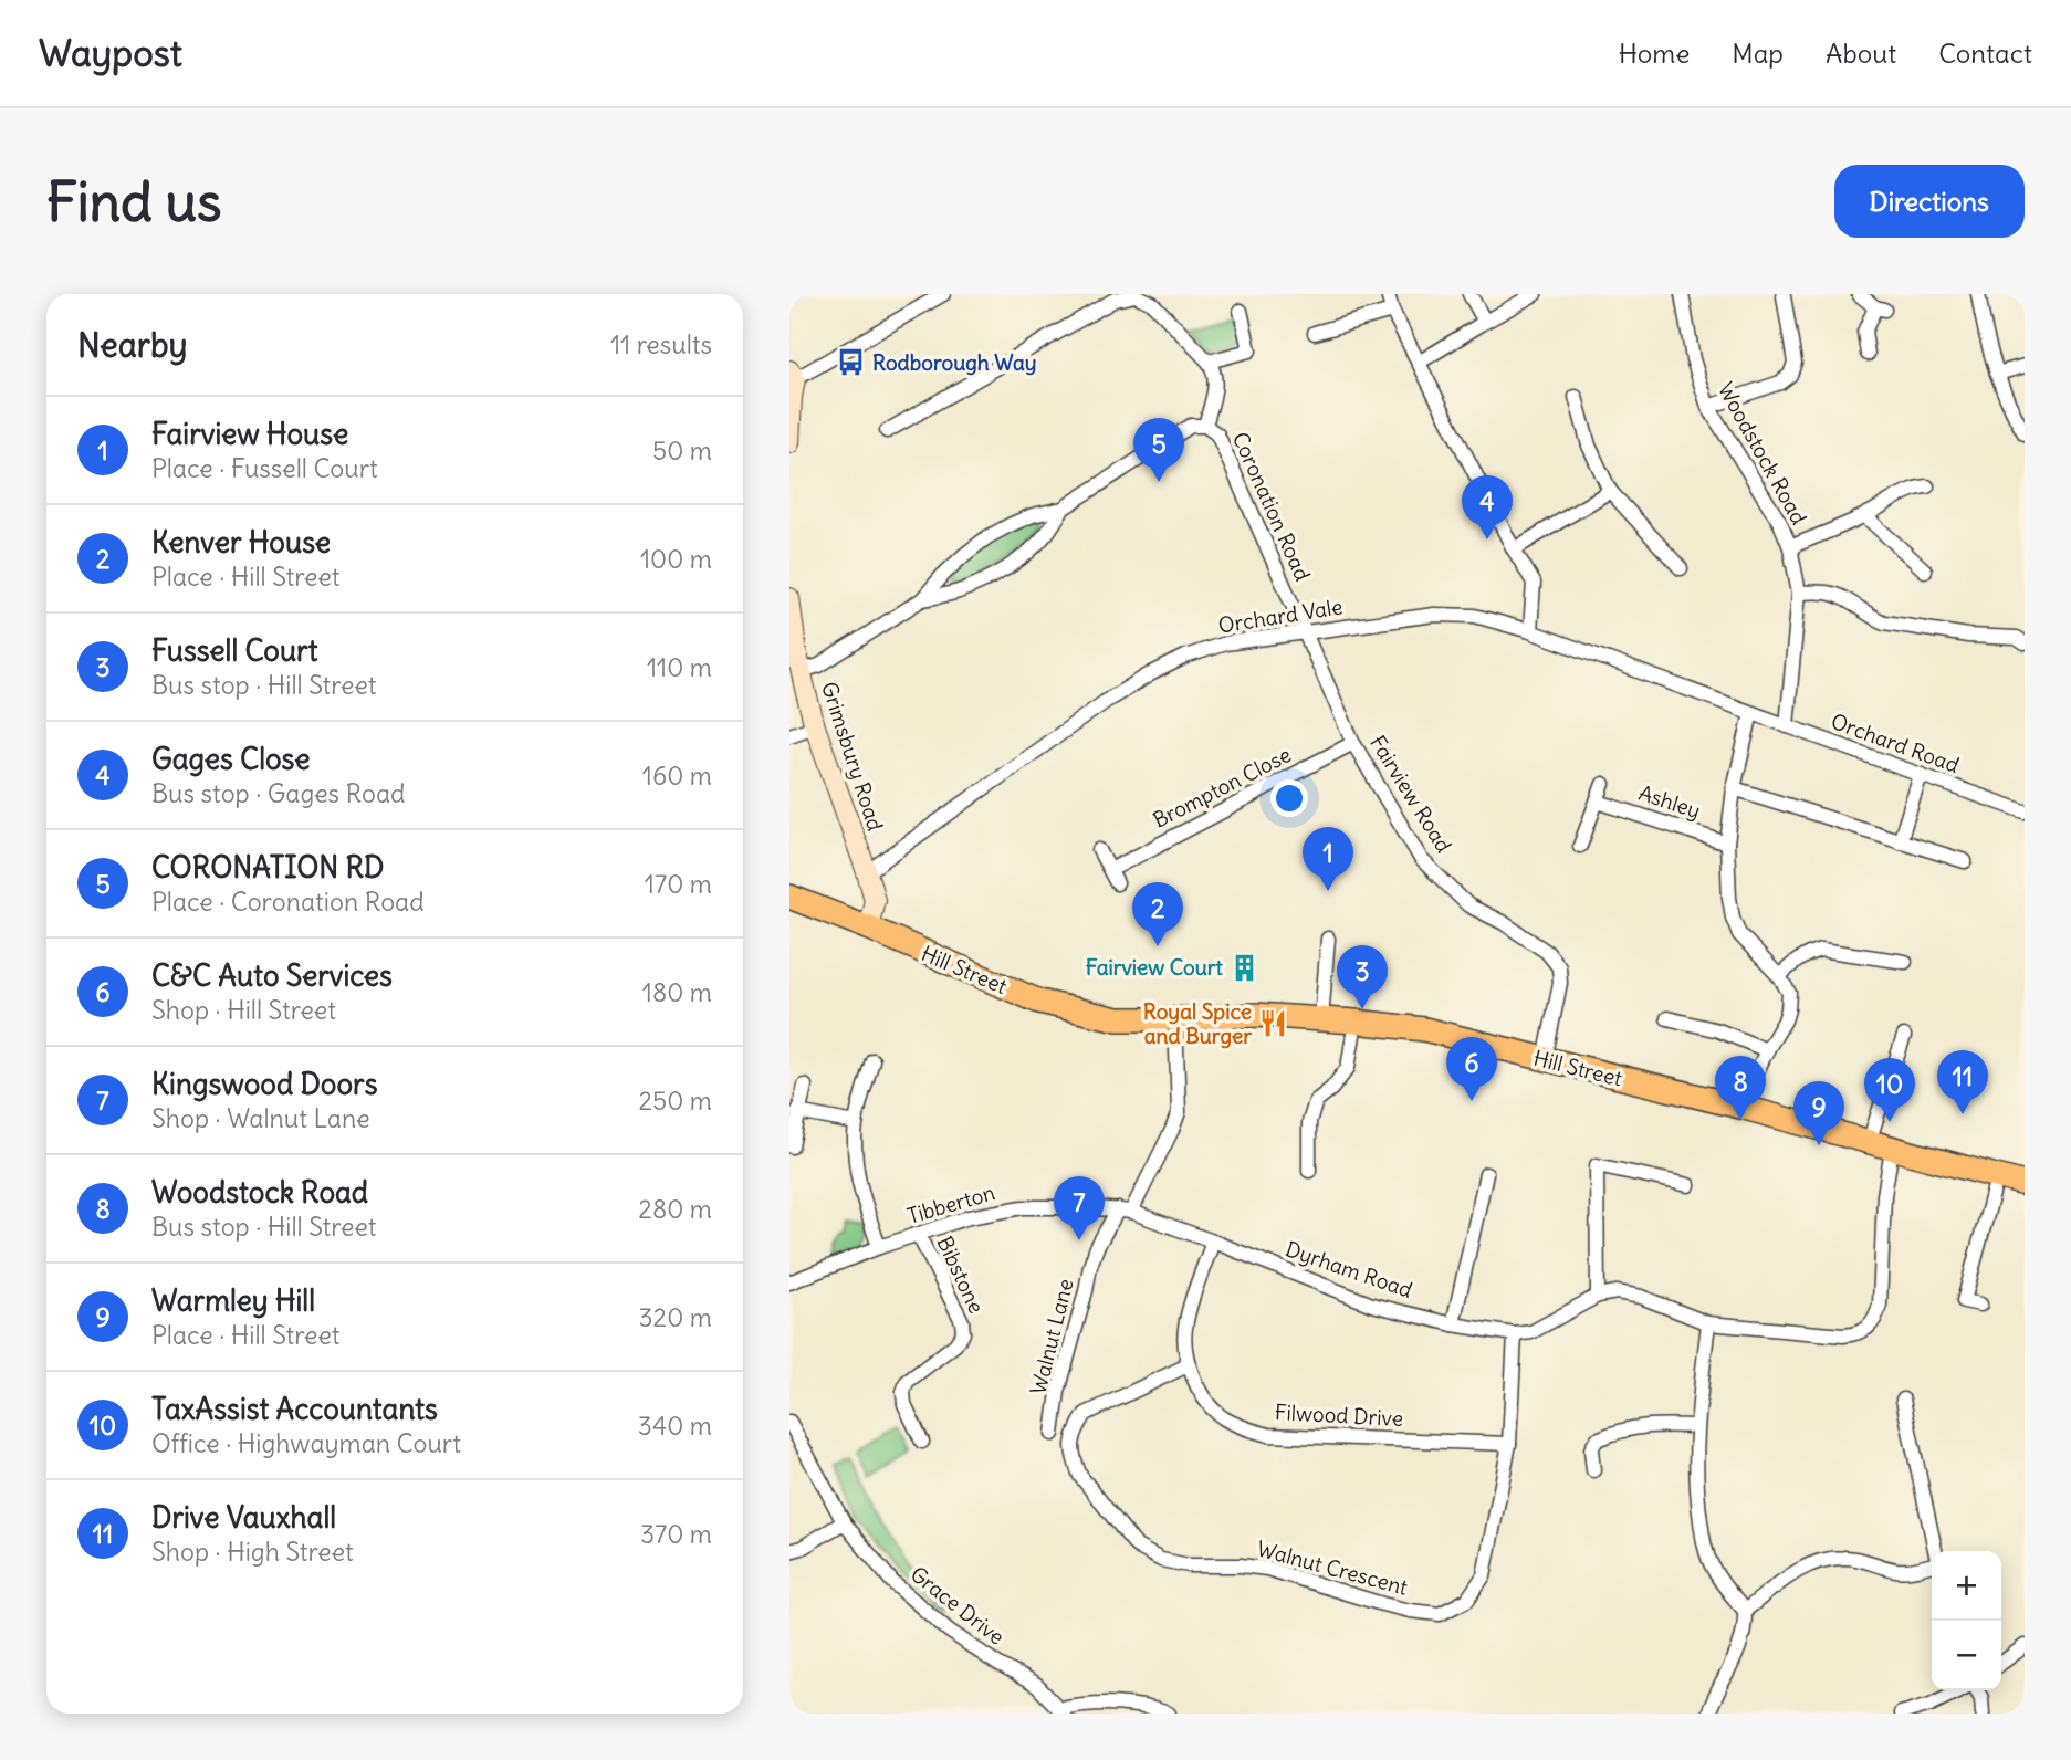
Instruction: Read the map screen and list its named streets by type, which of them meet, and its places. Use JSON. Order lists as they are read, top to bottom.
{
  "streets": {
    "main road": ["Hill Street"],
    "street": [
      "Woodstock Road",
      "Coronation Road",
      "Orchard Vale",
      "Orchard Road",
      "Grimsbury Road",
      "Brompton Close",
      "Fairview Road",
      "Ashley",
      "Tibberton",
      "Dyrham Road",
      "Bibstone",
      "Walnut Lane",
      "Filwood Drive",
      "Walnut Crescent",
      "Grace Drive"
    ]
  },
  "crossings": [
    ["Woodstock Road", "Orchard Road"],
    ["Coronation Road", "Orchard Vale"],
    ["Coronation Road", "Grimsbury Road"],
    ["Coronation Road", "Fairview Road"],
    ["Orchard Vale", "Orchard Road"],
    ["Orchard Vale", "Grimsbury Road"],
    ["Orchard Vale", "Fairview Road"],
    ["Grimsbury Road", "Hill Street"],
    ["Brompton Close", "Fairview Road"],
    ["Fairview Road", "Hill Street"],
    ["Hill Street", "Walnut Lane"],
    ["Tibberton", "Dyrham Road"],
    ["Tibberton", "Bibstone"],
    ["Tibberton", "Walnut Lane"],
    ["Dyrham Road", "Walnut Lane"],
    ["Dyrham Road", "Filwood Drive"],
    ["Dyrham Road", "Walnut Crescent"],
    ["Filwood Drive", "Walnut Crescent"]
  ],
  "places": {
    "bus stop": ["Rodborough Way"],
    "building": ["Fairview Court"],
    "restaurant": ["Royal Spice and Burger"]
  },
  "page": {
    "header": "Waypost",
    "nav": [
      "Home",
      "Map",
      "About",
      "Contact"
    ],
    "buttons": "Directions",
    "title": "Find us",
    "heading": ["Nearby", "11 results"],
    "list": [
      {
        "mark": "1",
        "name": "Fairview House",
        "note": "Place · Fussell Court",
        "value": "50 m"
      },
      {
        "mark": "2",
        "name": "Kenver House",
        "note": "Place · Hill Street",
        "value": "100 m"
      },
      {
        "mark": "3",
        "name": "Fussell Court",
        "note": "Bus stop · Hill Street",
        "value": "110 m"
      },
      {
        "mark": "4",
        "name": "Gages Close",
        "note": "Bus stop · Gages Road",
        "value": "160 m"
      },
      {
        "mark": "5",
        "name": "CORONATION RD",
        "note": "Place · Coronation Road",
        "value": "170 m"
      },
      {
        "mark": "6",
        "name": "C&C Auto Services",
        "note": "Shop · Hill Street",
        "value": "180 m"
      },
      {
        "mark": "7",
        "name": "Kingswood Doors",
        "note": "Shop · Walnut Lane",
        "value": "250 m"
      },
      {
        "mark": "8",
        "name": "Woodstock Road",
        "note": "Bus stop · Hill Street",
        "value": "280 m"
      },
      {
        "mark": "9",
        "name": "Warmley Hill",
        "note": "Place · Hill Street",
        "value": "320 m"
      },
      {
        "mark": "10",
        "name": "TaxAssist Accountants",
        "note": "Office · Highwayman Court",
        "value": "340 m"
      },
      {
        "mark": "11",
        "name": "Drive Vauxhall",
        "note": "Shop · High Street",
        "value": "370 m"
      }
    ],
    "pins": [
      "5",
      "4",
      "1",
      "2",
      "3",
      "6",
      "11",
      "8",
      "10",
      "9",
      "7"
    ],
    "map_buttons": ["+", "−"]
  }
}
